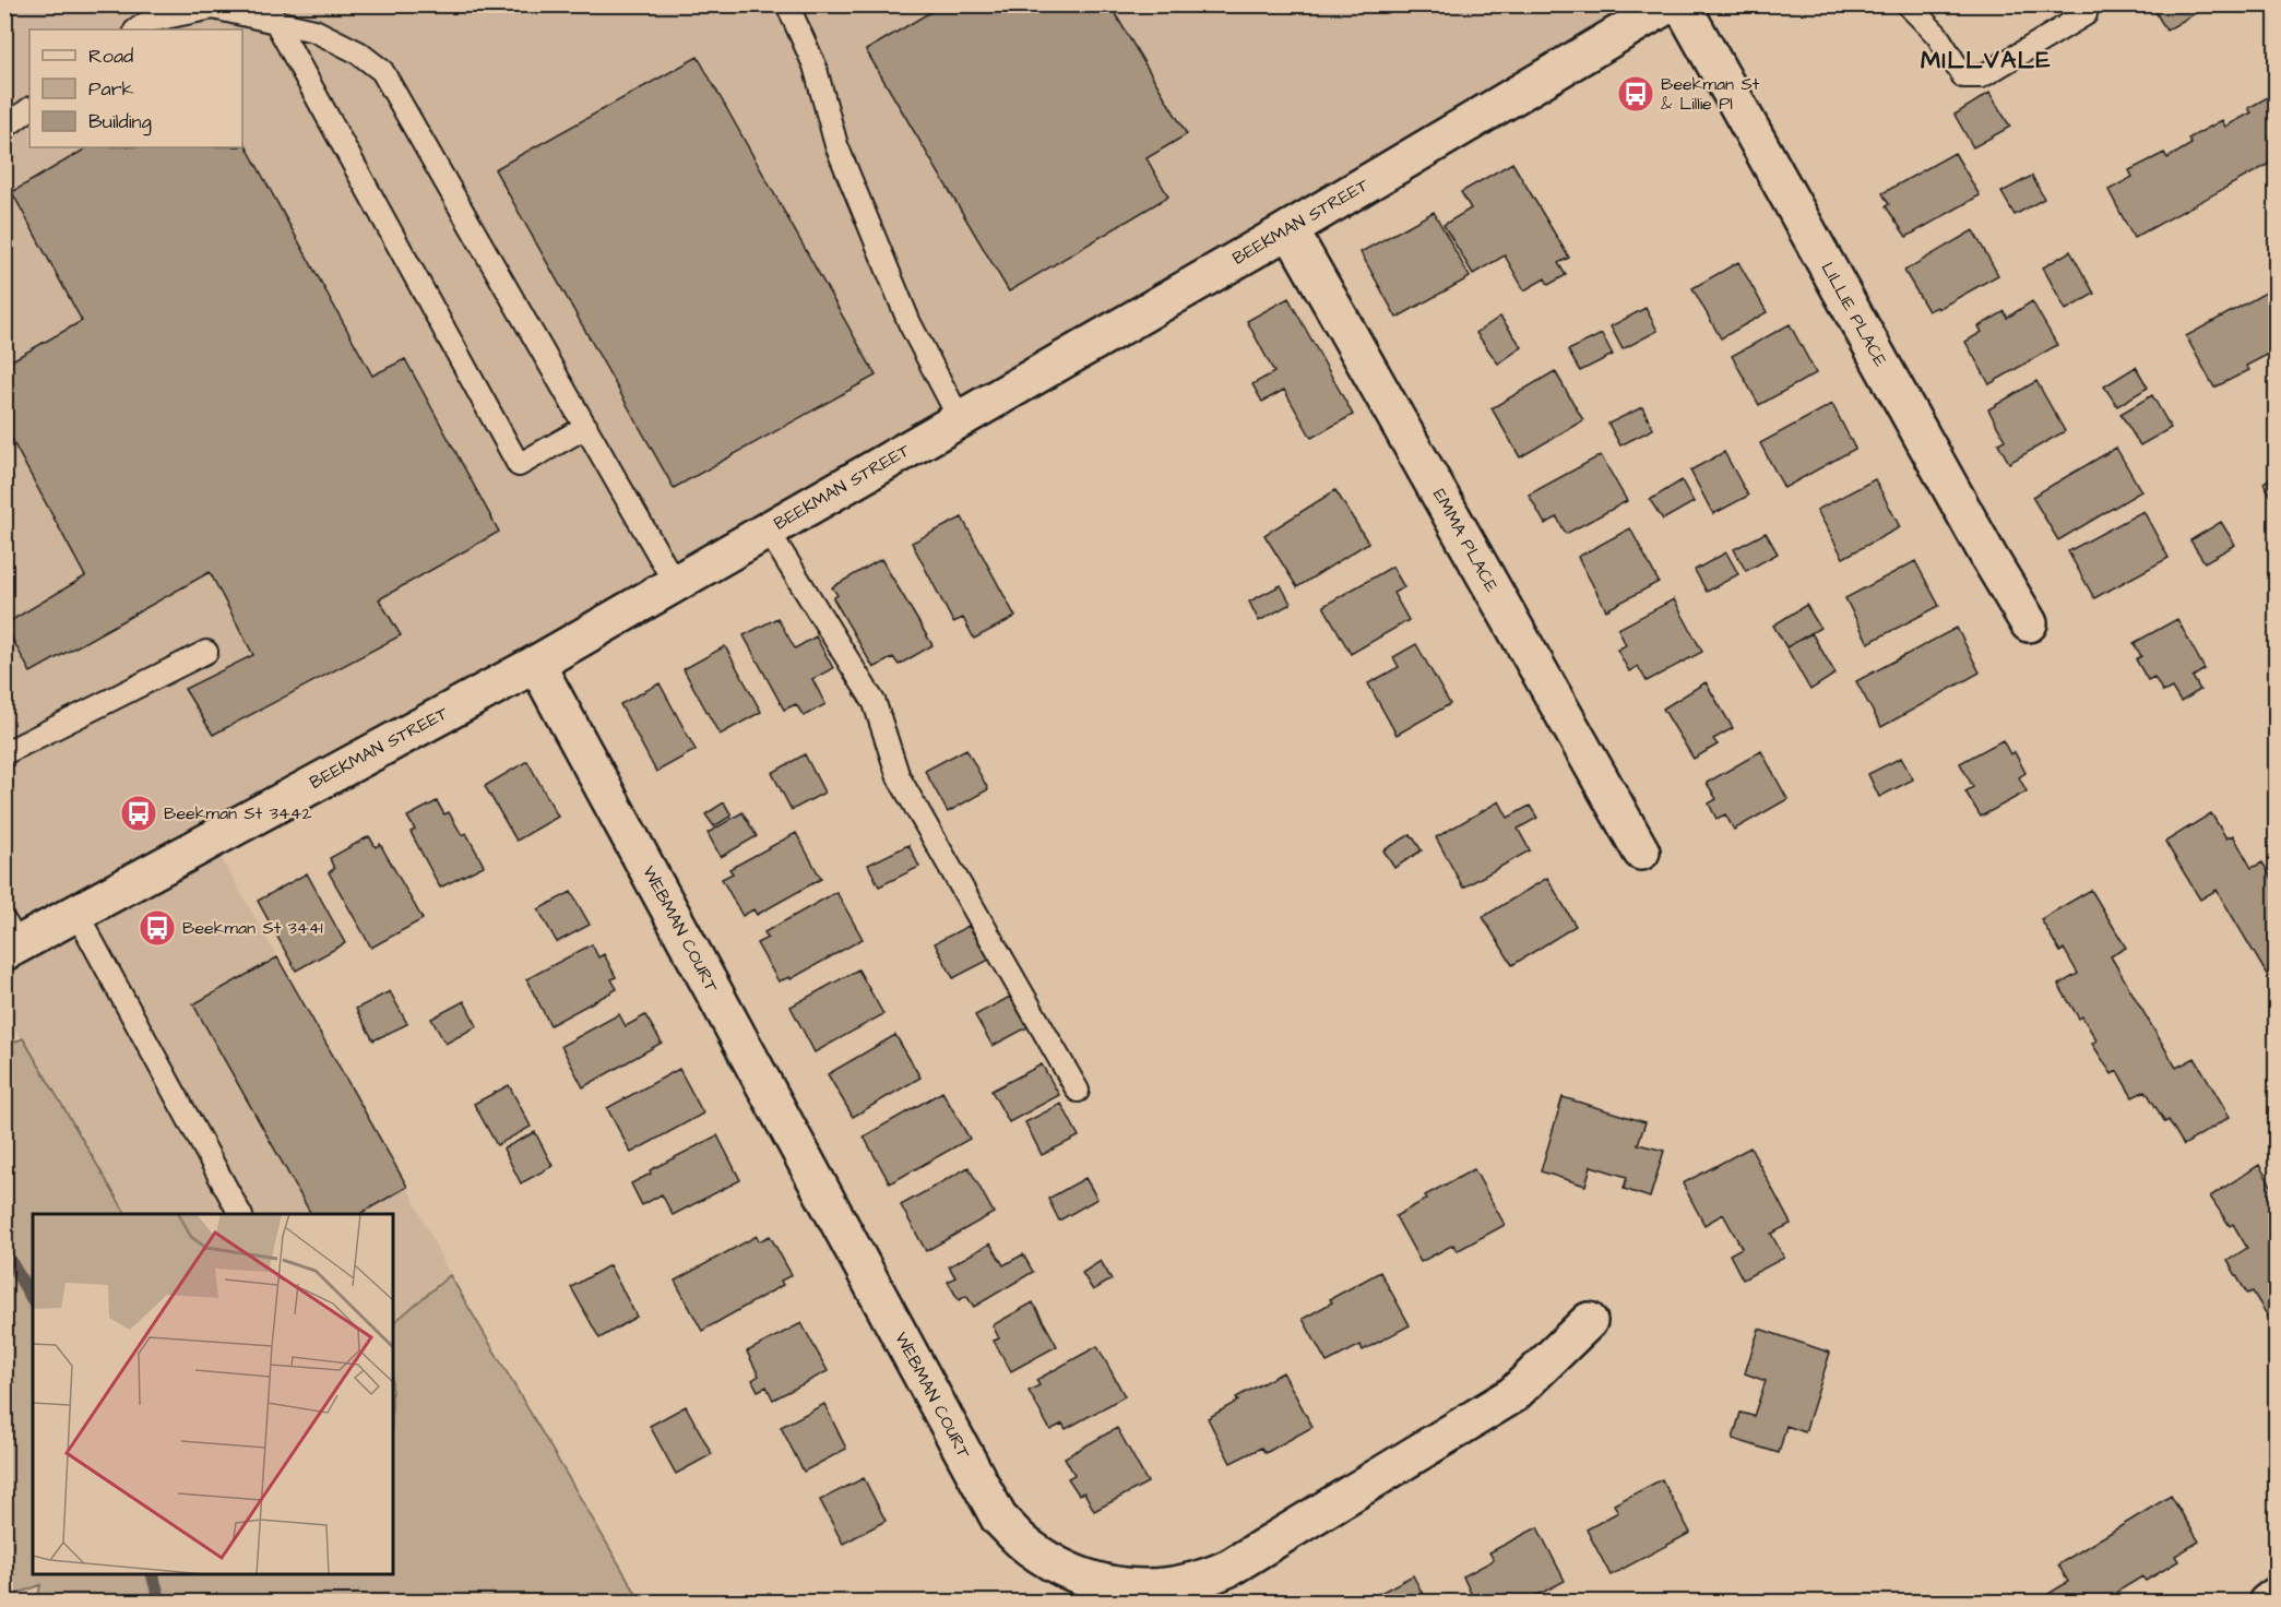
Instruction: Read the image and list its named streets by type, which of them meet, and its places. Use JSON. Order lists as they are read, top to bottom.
{
  "streets": {
    "street": [
      "BEEKMAN STREET",
      "LILLIE PLACE",
      "EMMA PLACE",
      "WEBMAN COURT"
    ]
  },
  "crossings": [
    ["BEEKMAN STREET", "EMMA PLACE"],
    ["BEEKMAN STREET", "WEBMAN COURT"]
  ],
  "districts": ["MILLVALE"],
  "places": {
    "bus stop": ["Beekman St & Lillie Pl", "Beekman St 3442", "Beekman St 3441"]
  },
  "legend": ["Road", "Park", "Building"]
}
